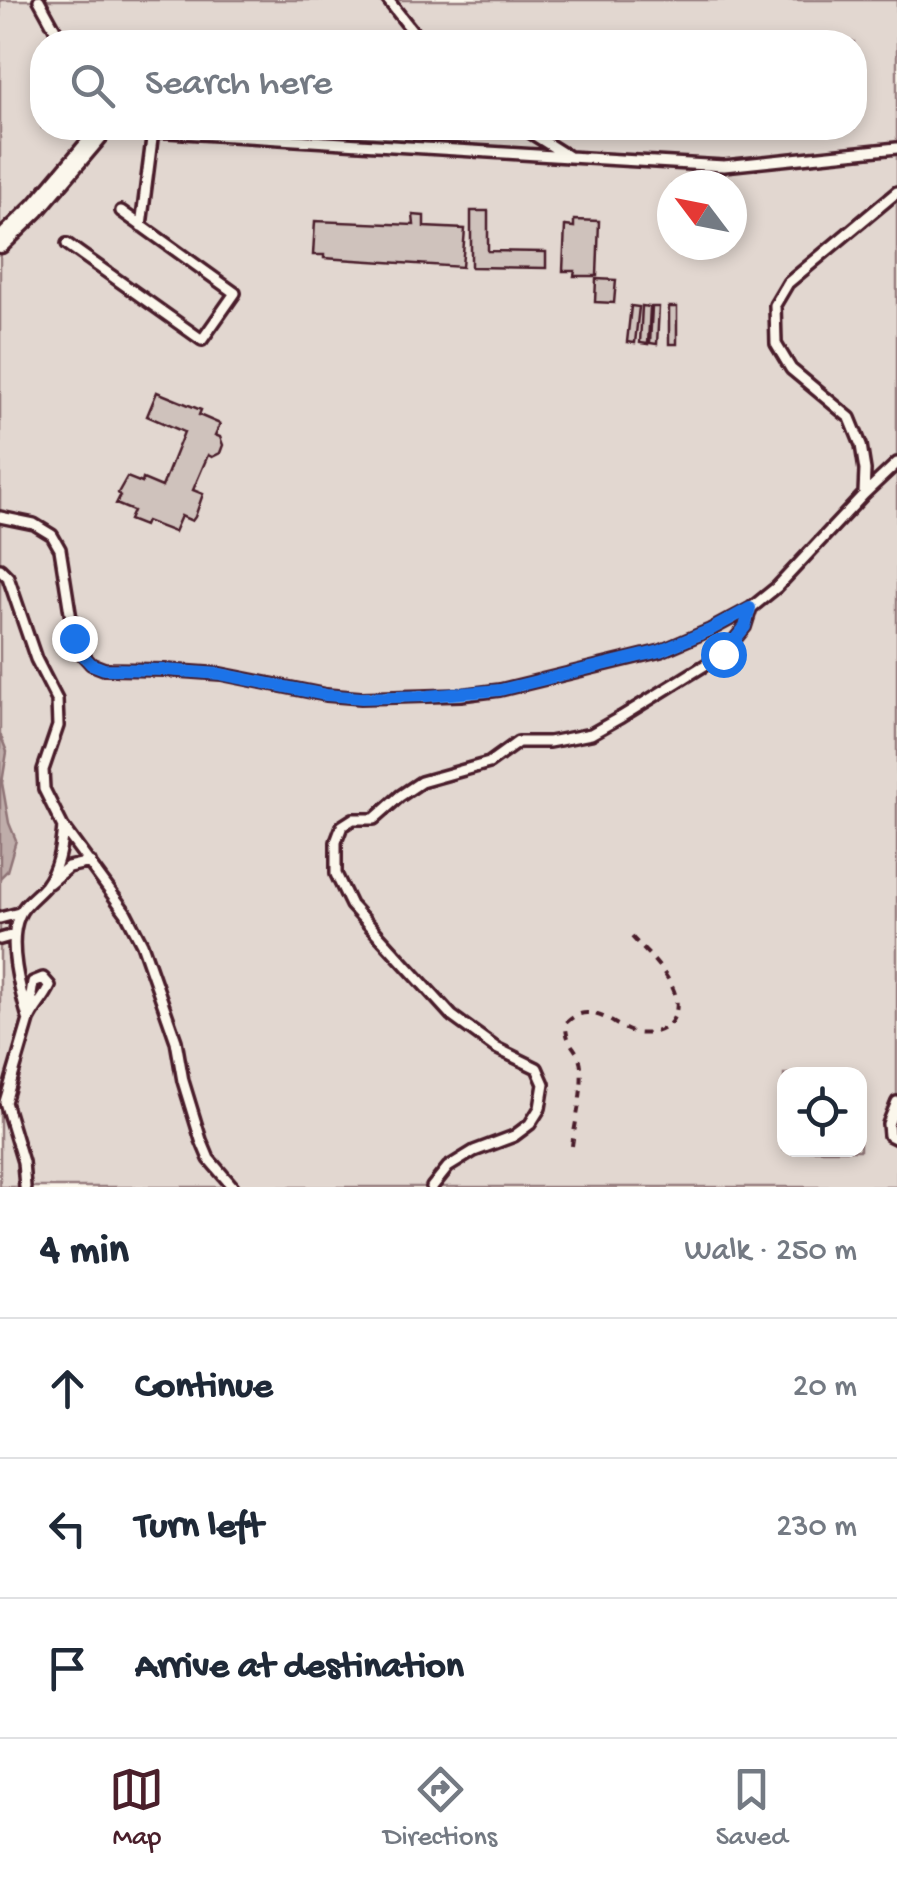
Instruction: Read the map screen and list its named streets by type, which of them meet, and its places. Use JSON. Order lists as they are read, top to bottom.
{
  "north": "top left",
  "page": {
    "search": "Search here",
    "heading": ["4 min", "Walk · 250 m"],
    "list": [
      ["Continue", "20 m"],
      ["Turn left", "230 m"],
      "Arrive at destination"
    ],
    "nav": ["Map", "Directions", "Saved"]
  }
}
